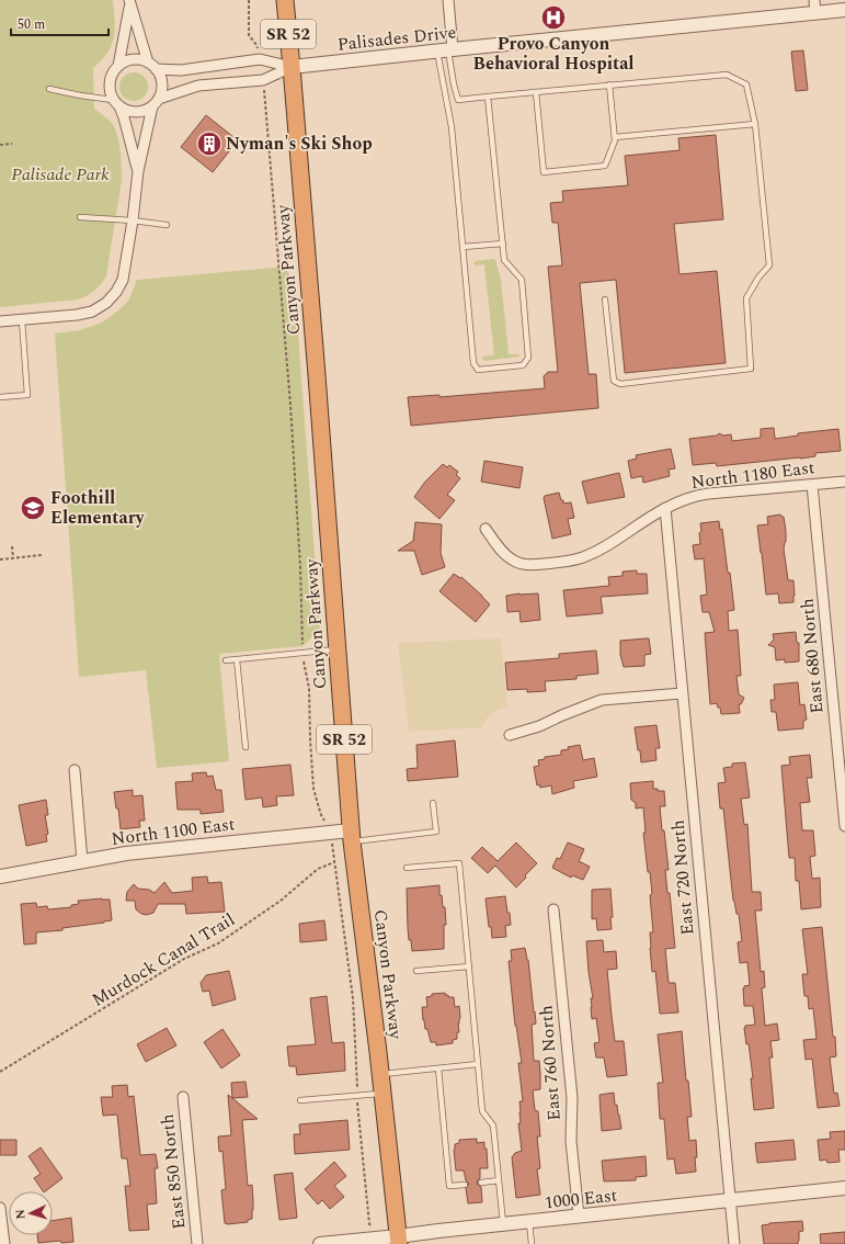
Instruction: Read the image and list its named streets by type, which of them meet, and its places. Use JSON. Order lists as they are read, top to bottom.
{
  "streets": {
    "highway": ["SR 52", "Canyon Parkway"],
    "street": [
      "Palisades Drive",
      "North 1180 East",
      "East 680 North",
      "North 1100 East",
      "East 720 North",
      "East 760 North",
      "East 850 North",
      "1000 East"
    ],
    "path": ["Murdock Canal Trail"]
  },
  "crossings": [
    ["Palisades Drive", "Canyon Parkway"],
    ["Canyon Parkway", "North 1100 East"],
    ["Canyon Parkway", "1000 East"],
    ["North 1180 East", "East 680 North"],
    ["North 1180 East", "East 720 North"],
    ["East 720 North", "1000 East"],
    ["East 760 North", "1000 East"]
  ],
  "parks": ["Palisade Park"],
  "places": {
    "hospital": ["Provo Canyon Behavioral Hospital"],
    "building": ["Nyman's Ski Shop"],
    "school or university": ["Foothill Elementary"]
  },
  "scale_bar": "50 m",
  "north": "left"
}
